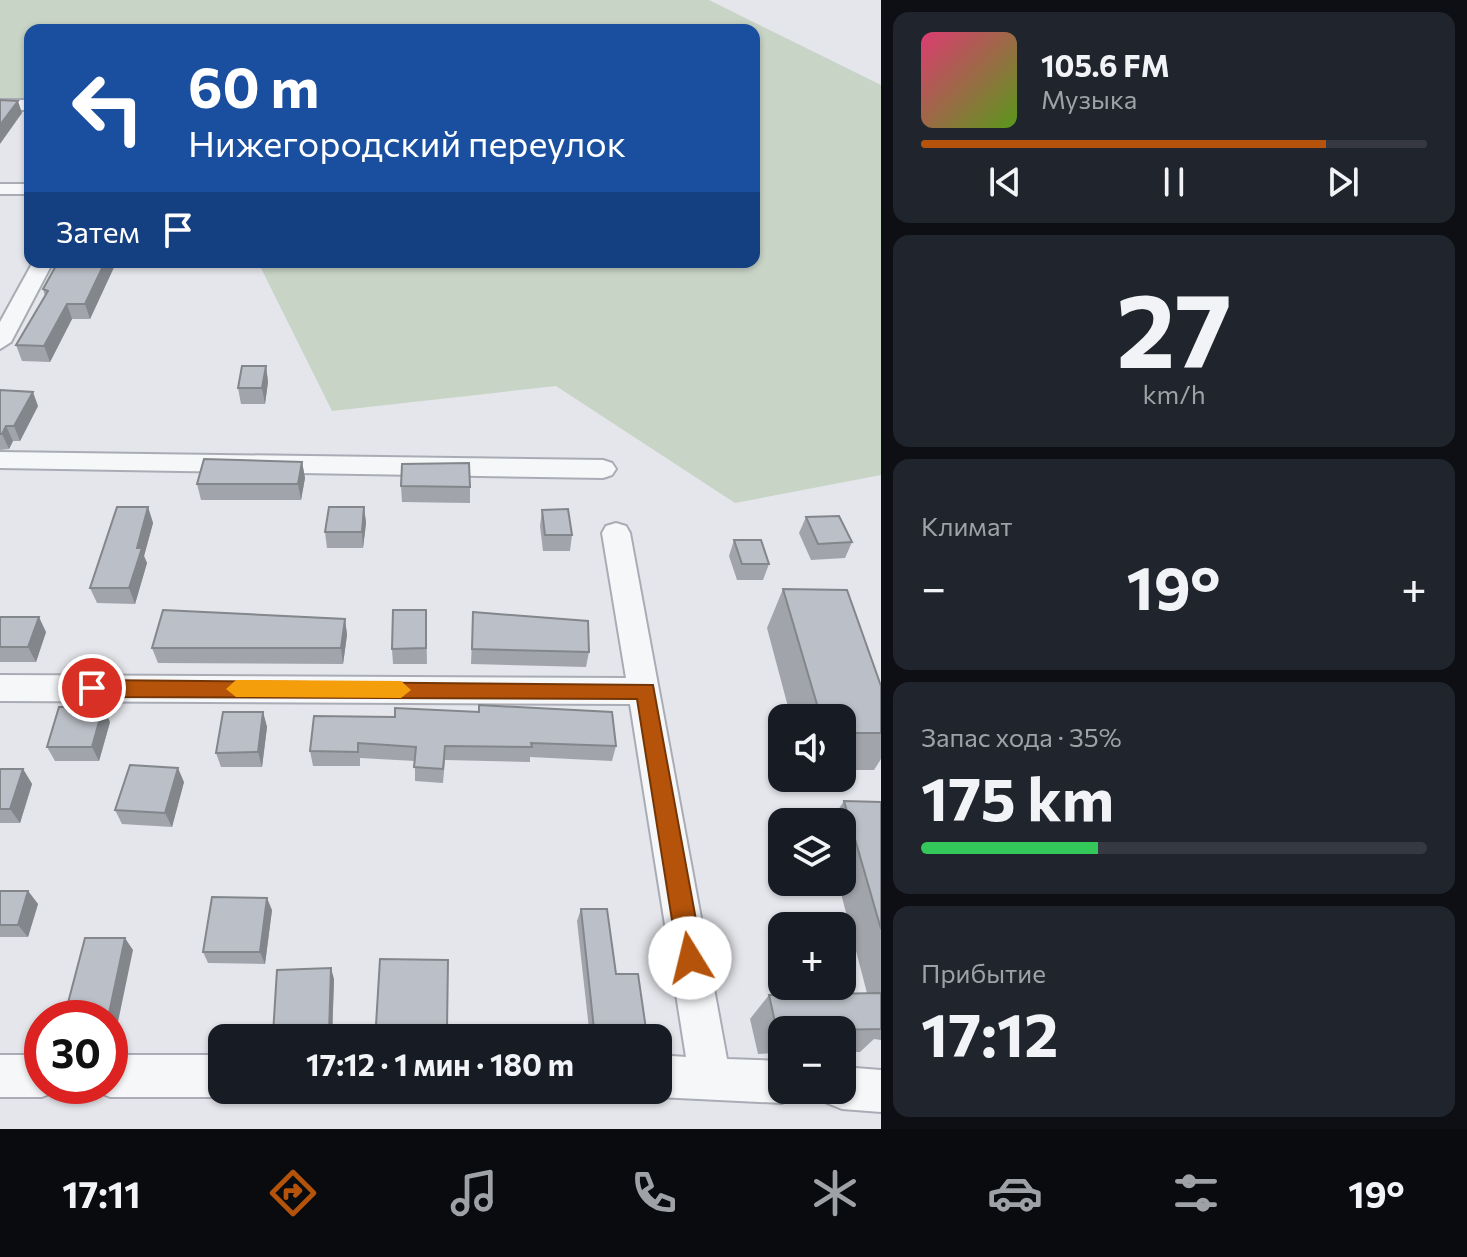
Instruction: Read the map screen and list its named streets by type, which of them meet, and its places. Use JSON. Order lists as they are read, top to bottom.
{
  "page": {
    "turn": ["60 m", "Нижегородский переулок"],
    "song": ["105.6 FM", "Музыка"],
    "then": "Затем",
    "tile": [
      ["27", "km/h"],
      "Климат",
      ["Запас хода · 35%", "175 km"],
      ["Прибытие", "17:12"]
    ],
    "heat": ["−", "19°", "+"],
    "map_buttons": ["+", "−"],
    "limit": "30",
    "trip": "17:12 · 1 мин · 180 m",
    "tabs": ["17:11", "19°"]
  }
}
